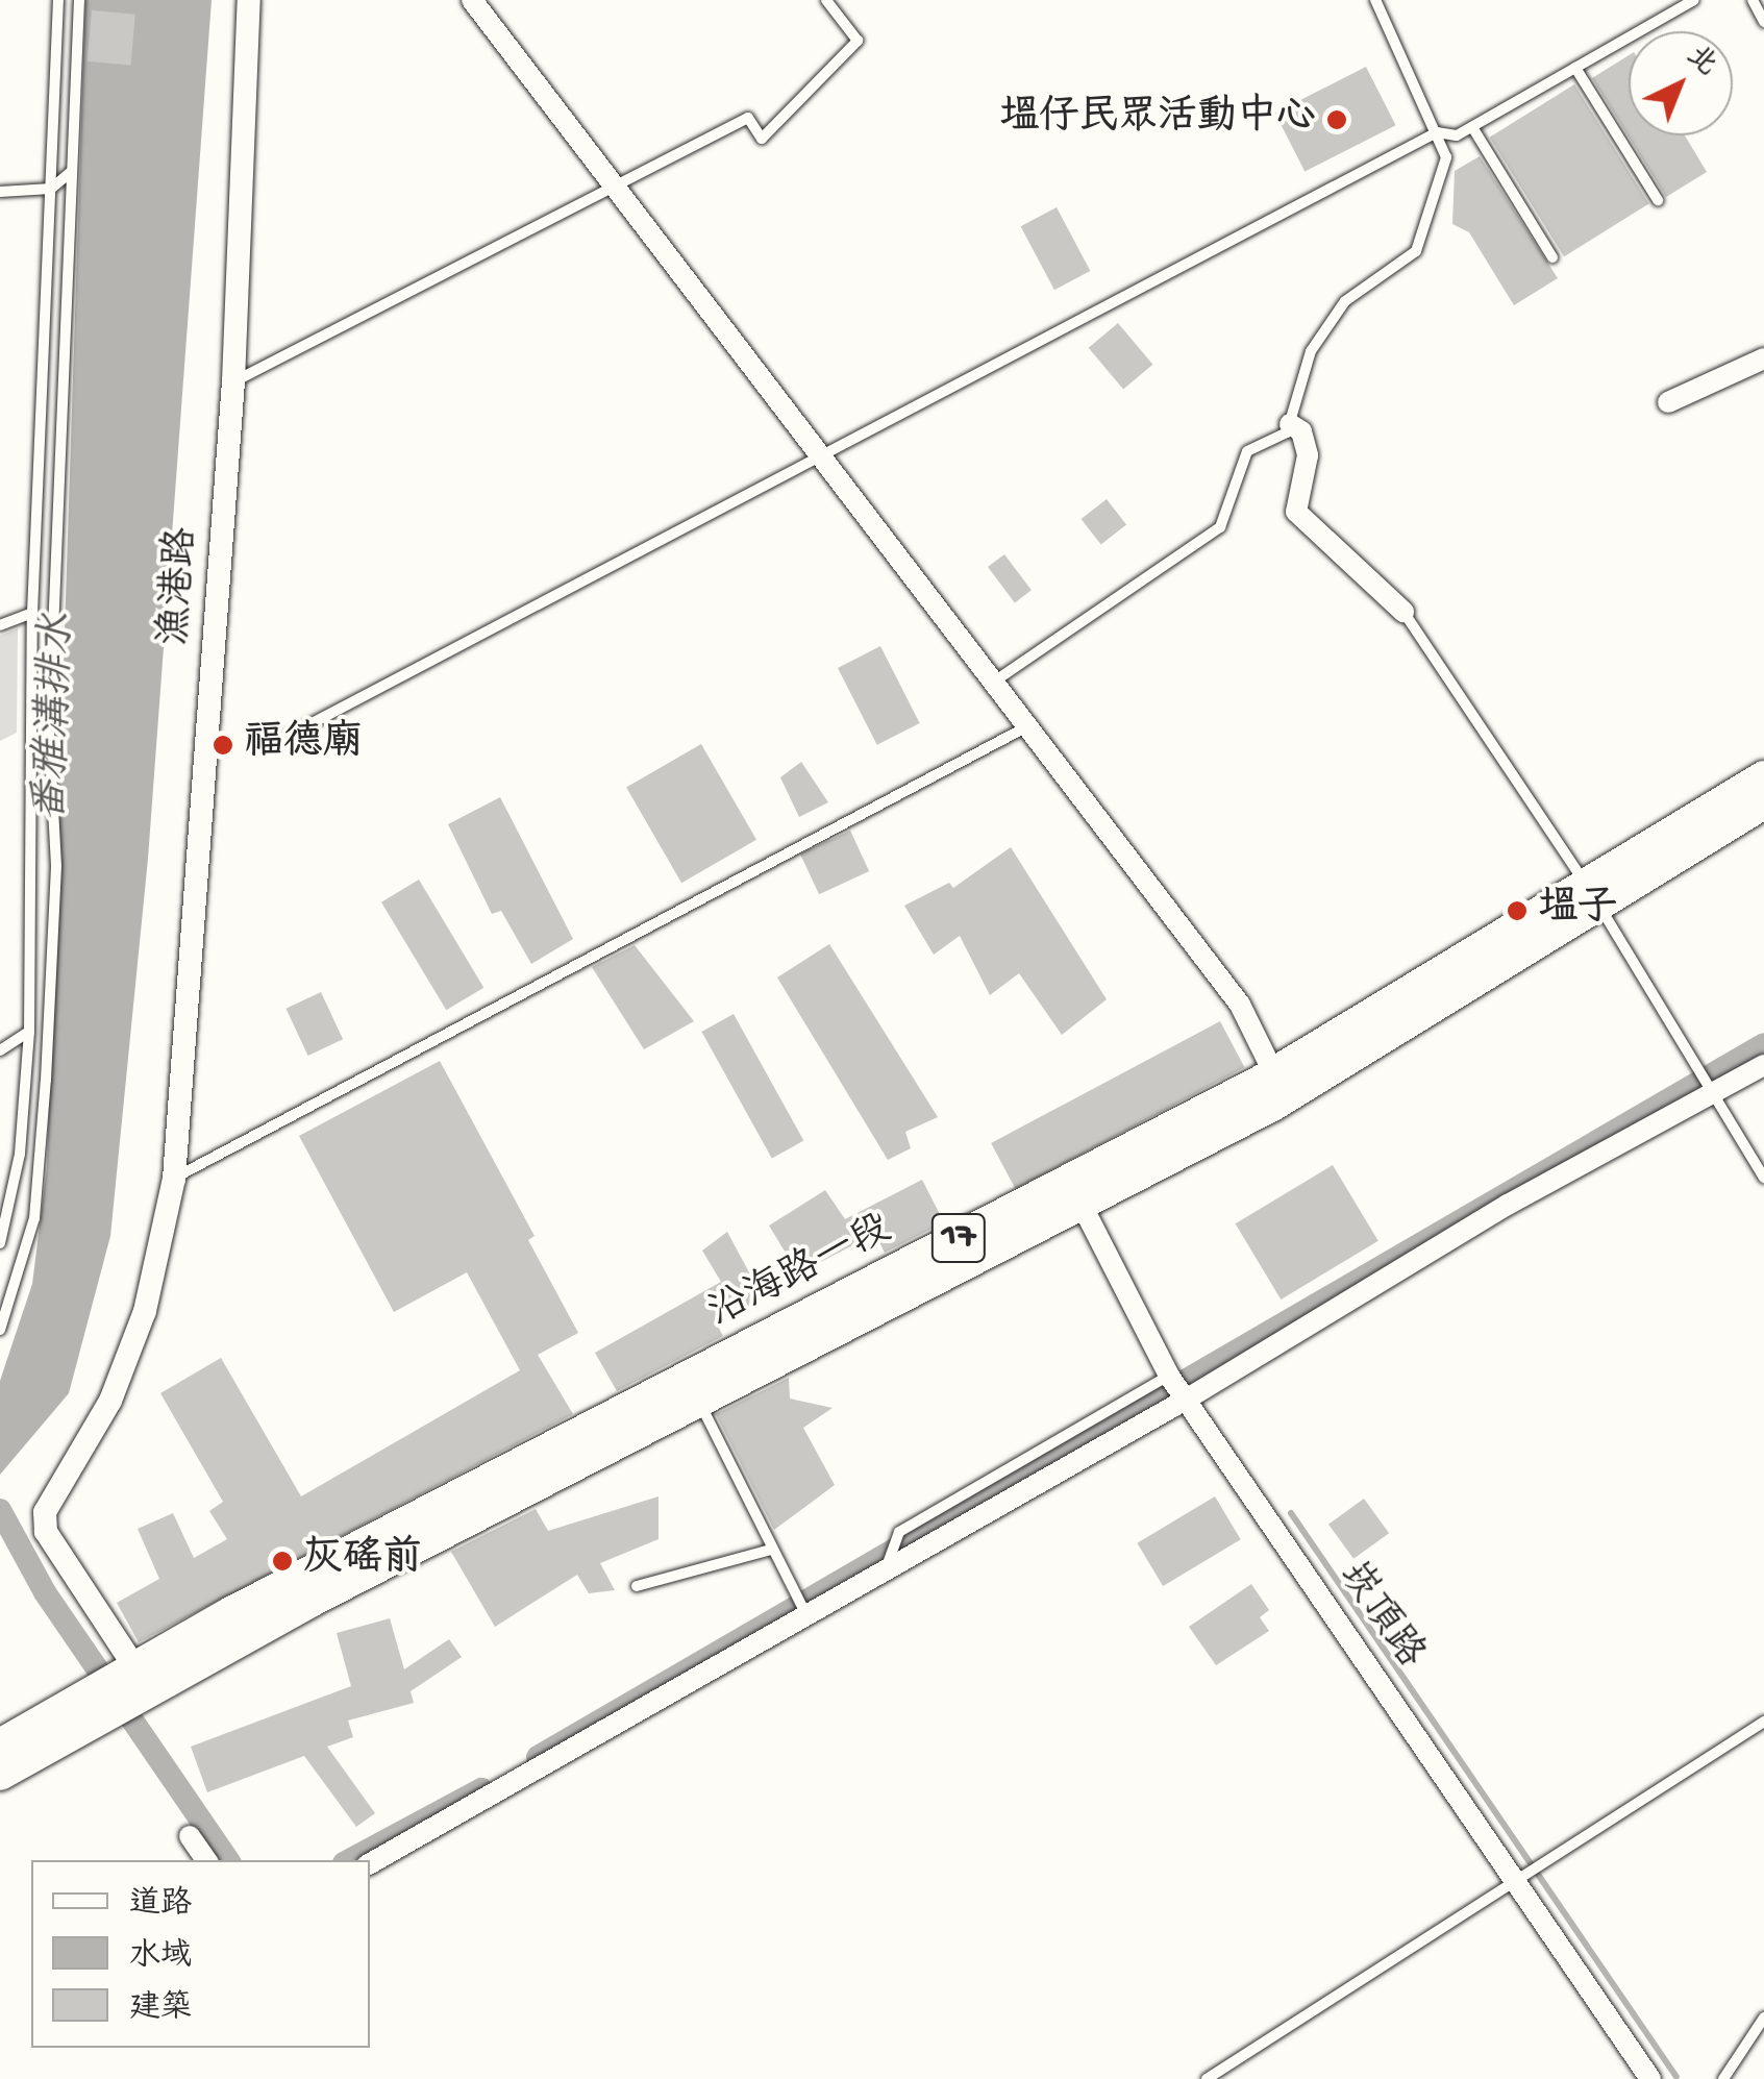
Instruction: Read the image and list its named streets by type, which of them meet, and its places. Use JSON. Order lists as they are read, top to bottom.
{
  "streets": {
    "main road": ["17", "沿海路一段"],
    "street": ["漁港路", "崁頂路"]
  },
  "crossings": [
    ["漁港路", "17"],
    ["漁港路", "沿海路一段"],
    ["17", "沿海路一段"],
    ["沿海路一段", "崁頂路"]
  ],
  "water": ["番雅溝排水"],
  "places": [
    "塭仔民眾活動中心",
    "福德廟",
    "塭子",
    "灰磘前"
  ],
  "legend": ["道路", "水域", "建築"],
  "north": "top right"
}
